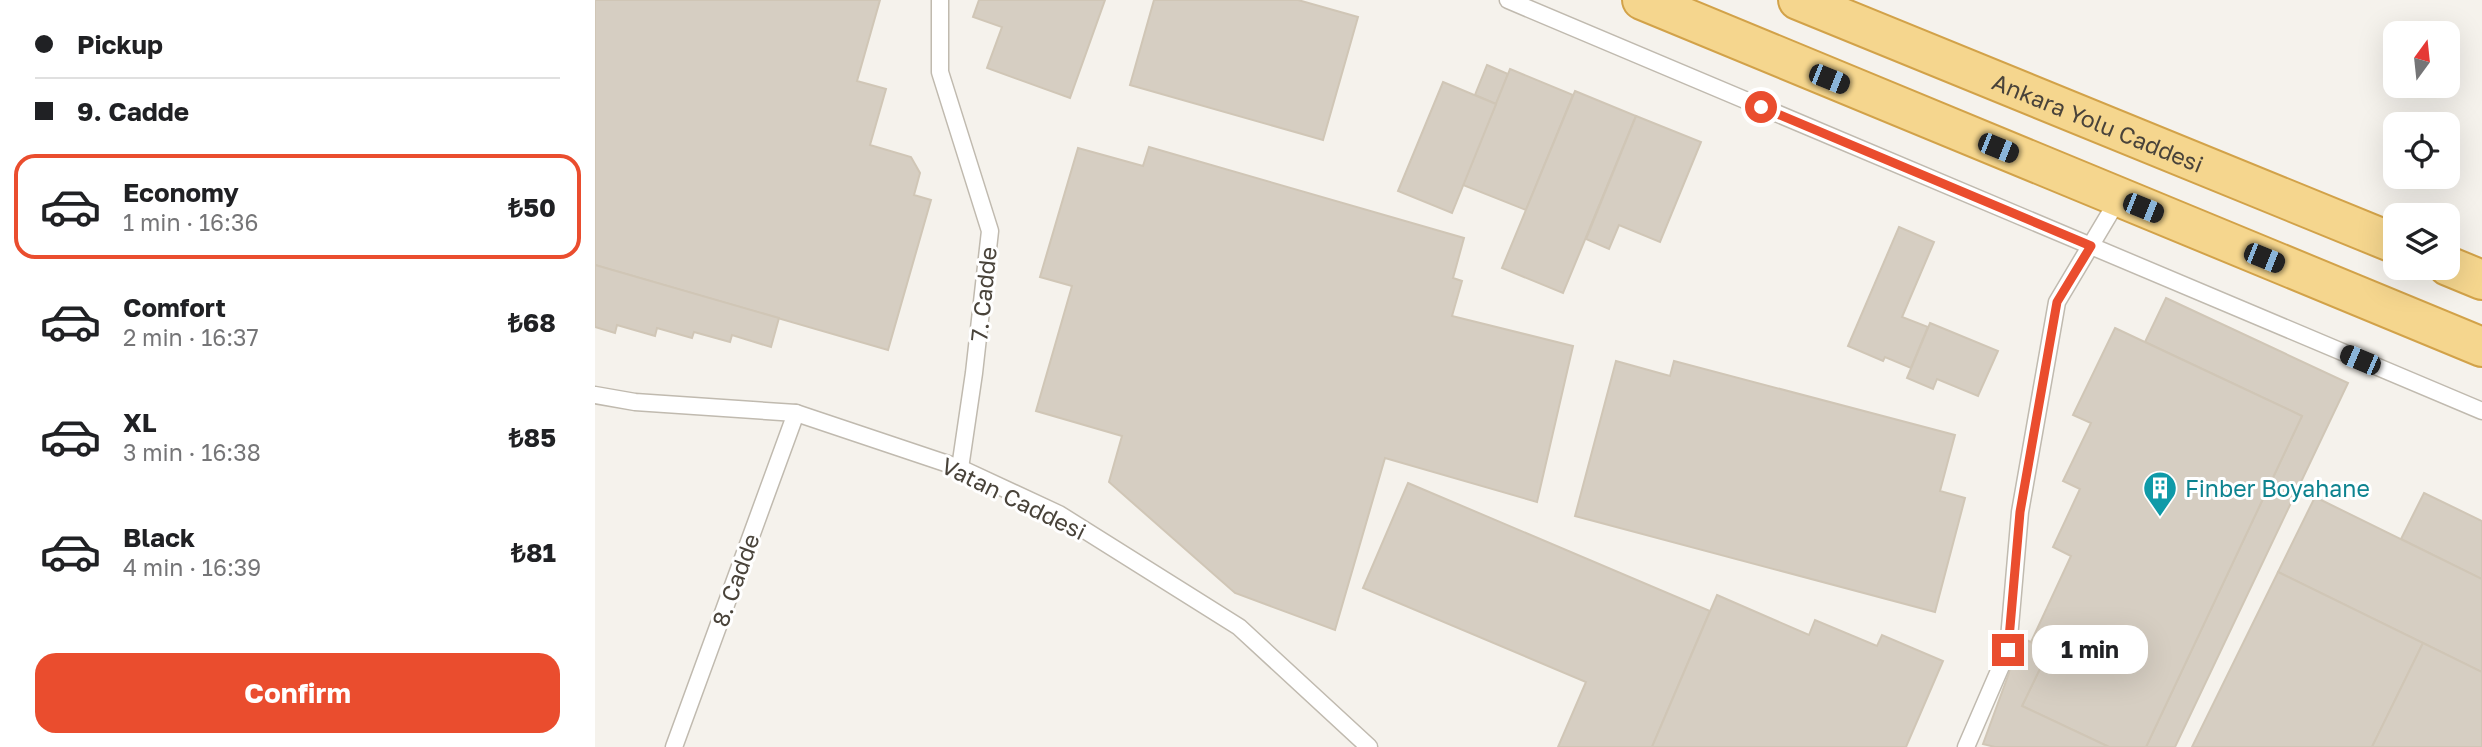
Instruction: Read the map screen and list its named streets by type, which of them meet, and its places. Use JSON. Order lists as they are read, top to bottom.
{
  "streets": {
    "highway": ["Ankara Yolu Caddesi"],
    "lane": ["7. Cadde", "Vatan Caddesi", "8. Cadde"]
  },
  "crossings": [
    ["7. Cadde", "Vatan Caddesi"],
    ["Vatan Caddesi", "8. Cadde"]
  ],
  "places": {
    "building": ["Finber Boyahane"]
  },
  "north": "top",
  "page": {
    "banner": ["Pickup", "9. Cadde"],
    "list": [
      {
        "name": "Economy",
        "note": "1 min · 16:36",
        "value": "₺50"
      },
      {
        "name": "Comfort",
        "note": "2 min · 16:37",
        "value": "₺68"
      },
      {
        "name": "XL",
        "note": "3 min · 16:38",
        "value": "₺85"
      },
      {
        "name": "Black",
        "note": "4 min · 16:39",
        "value": "₺81"
      }
    ],
    "bubble": "1 min",
    "buttons": "Confirm"
  }
}
